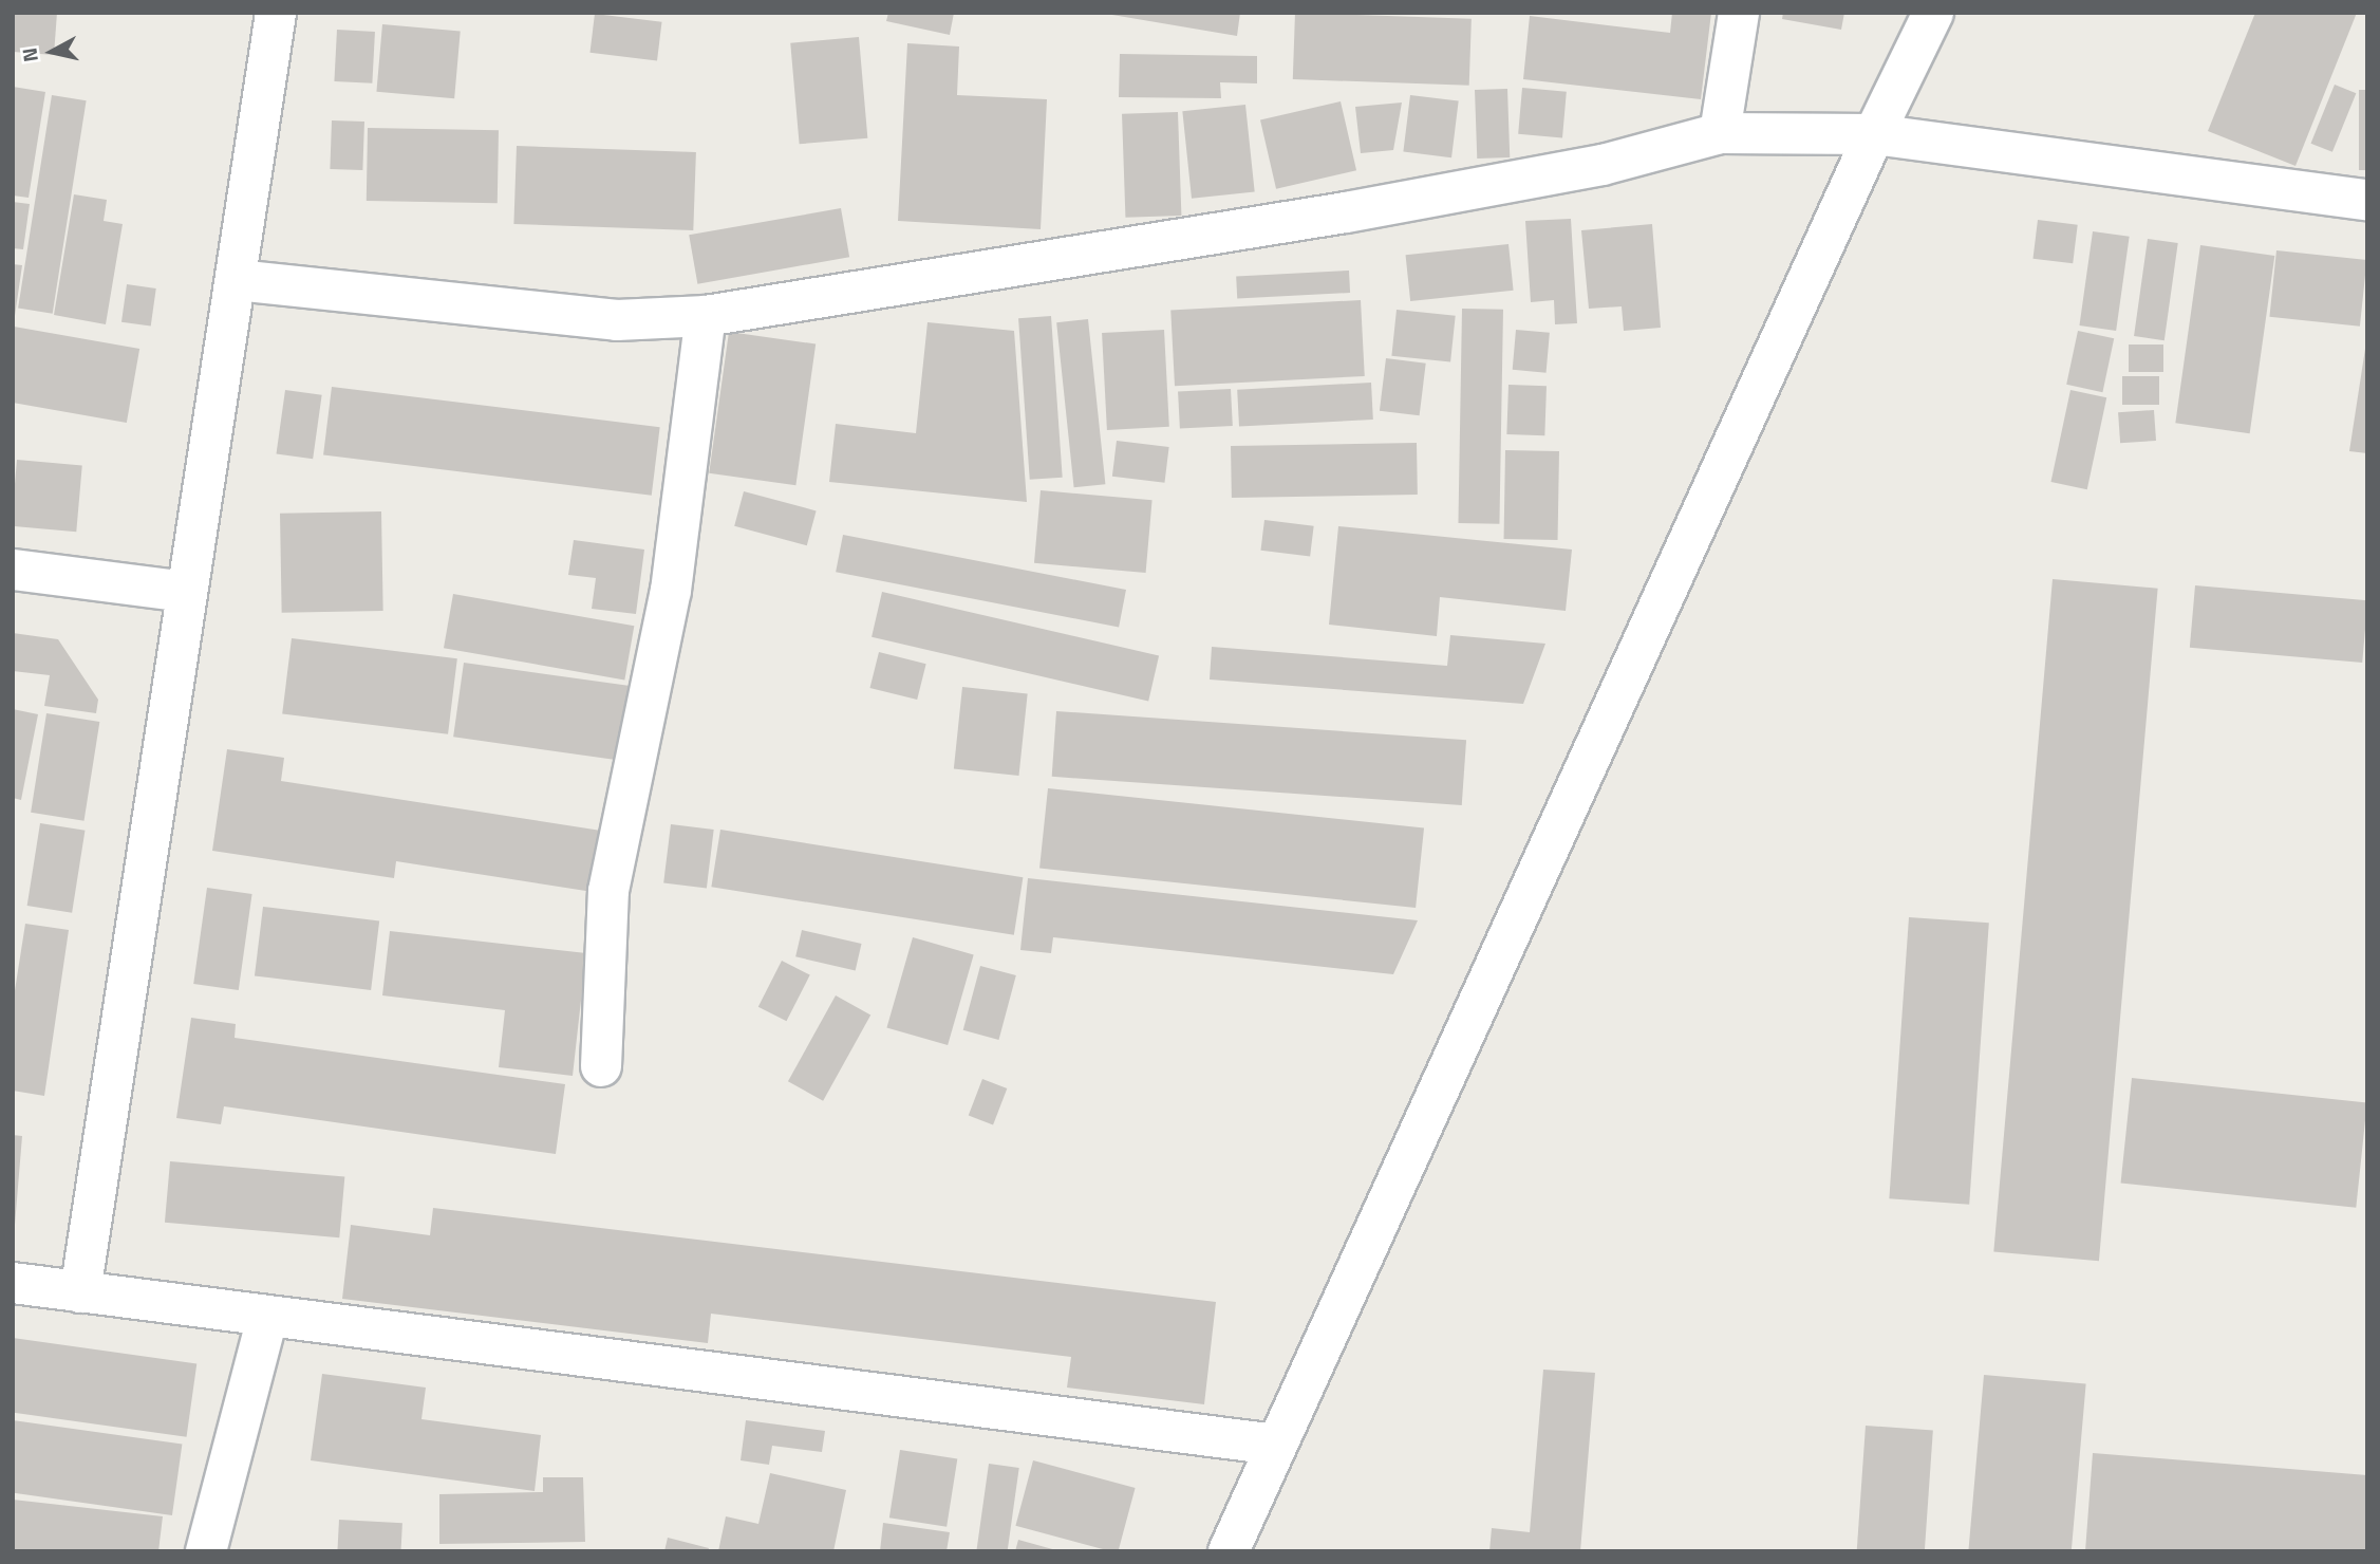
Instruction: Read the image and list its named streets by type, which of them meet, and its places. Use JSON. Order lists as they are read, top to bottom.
{
  "north": "left"
}
